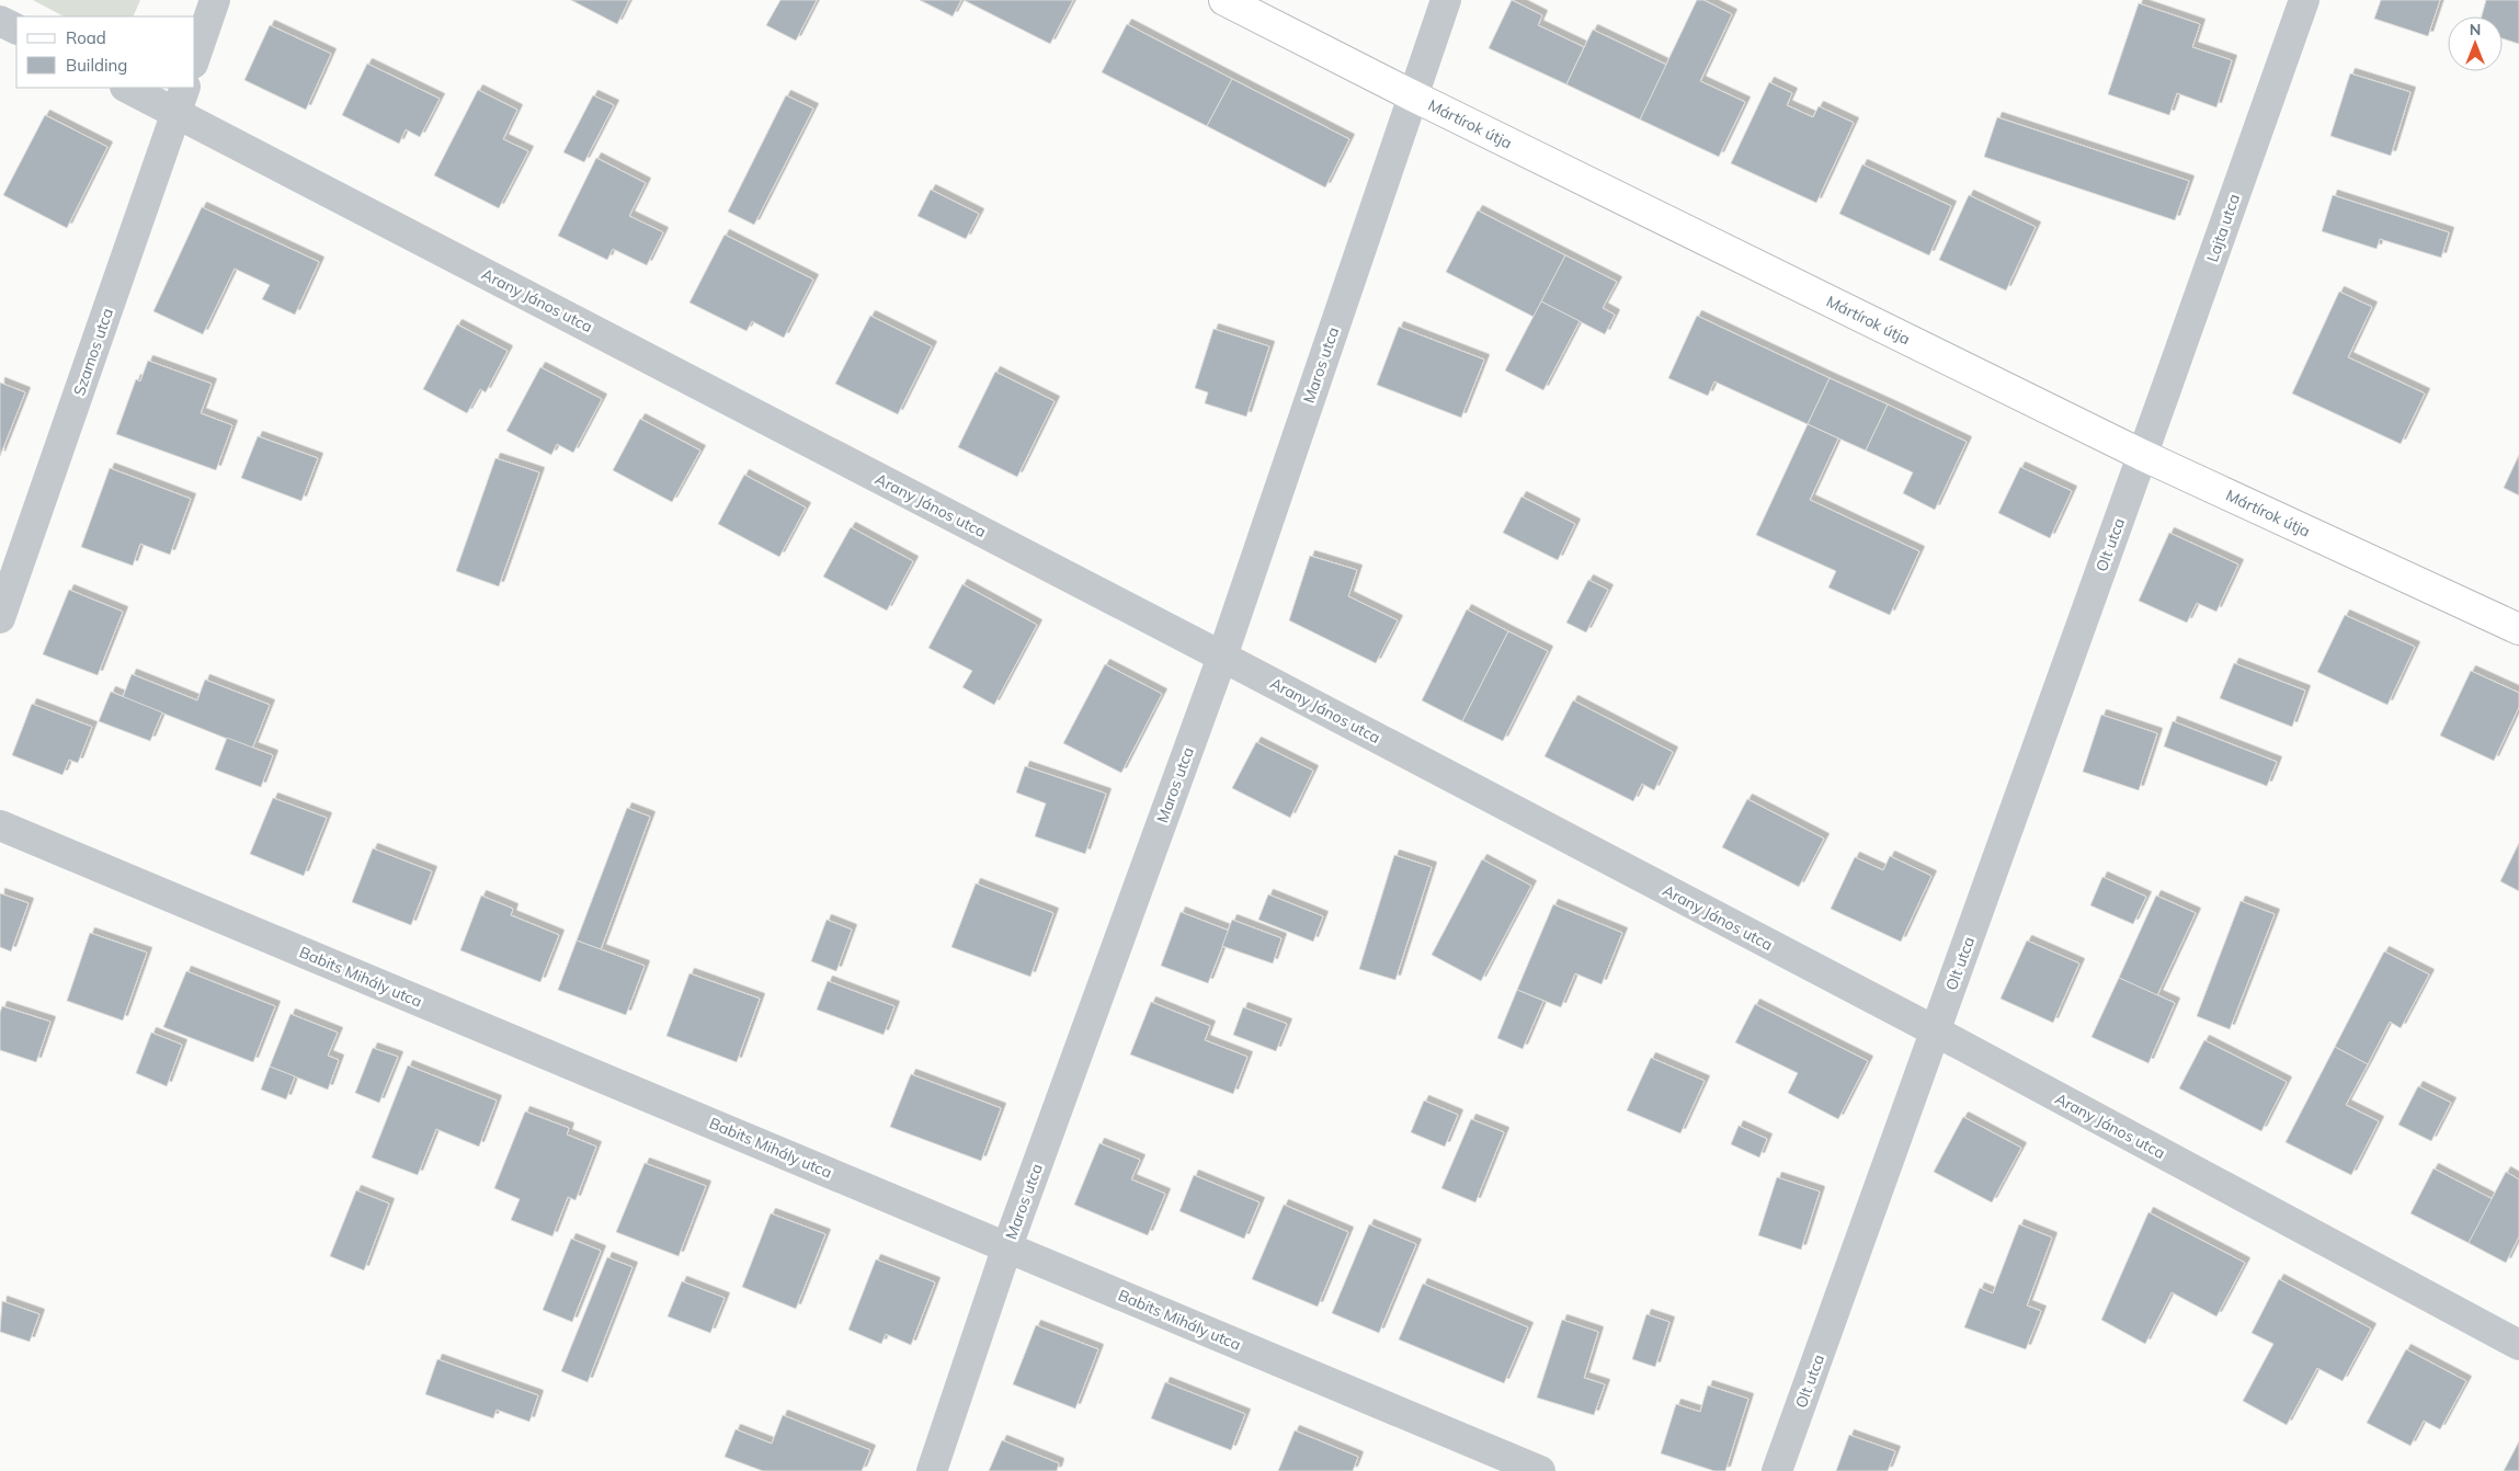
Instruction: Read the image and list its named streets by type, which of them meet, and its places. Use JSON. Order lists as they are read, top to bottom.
{
  "streets": {
    "main road": ["Mártírok útja"],
    "street": [
      "Lajta utca",
      "Arany János utca",
      "Szamos utca",
      "Maros utca",
      "Olt utca",
      "Babits Mihály utca"
    ]
  },
  "crossings": [
    ["Mártírok útja", "Lajta utca"],
    ["Mártírok útja", "Maros utca"],
    ["Mártírok útja", "Olt utca"],
    ["Lajta utca", "Olt utca"],
    ["Arany János utca", "Szamos utca"],
    ["Arany János utca", "Maros utca"],
    ["Arany János utca", "Olt utca"],
    ["Maros utca", "Babits Mihály utca"]
  ],
  "legend": ["Road", "Building"],
  "north": "top"
}
